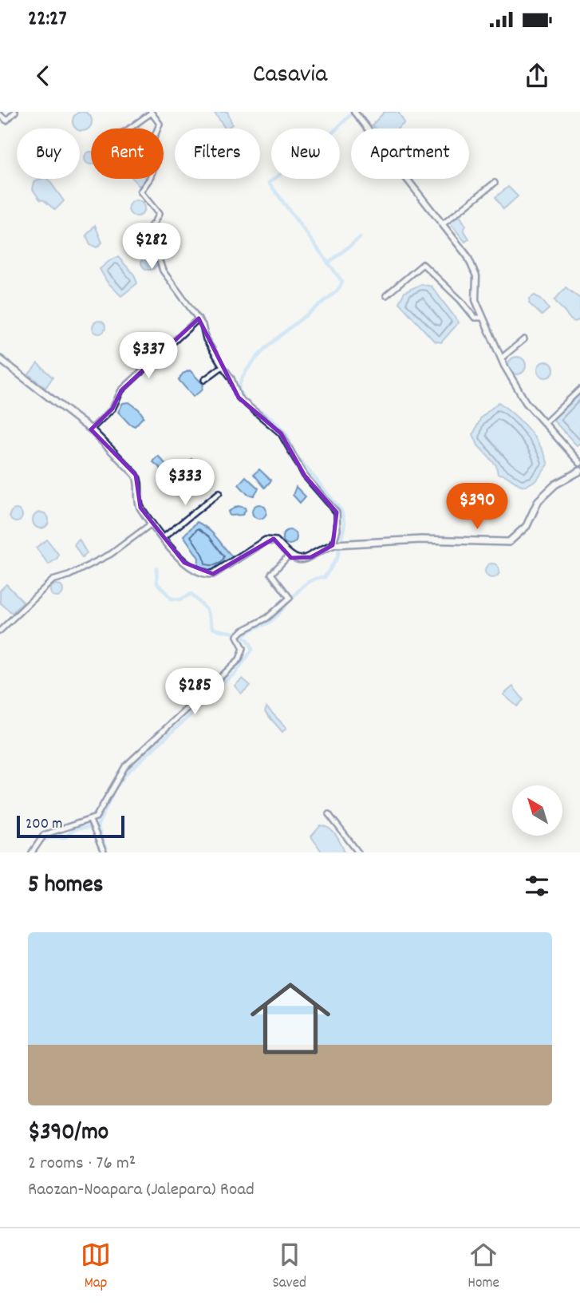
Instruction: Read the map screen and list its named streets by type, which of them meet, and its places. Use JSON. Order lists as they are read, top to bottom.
{
  "scale_bar": "200 m",
  "north": "top left",
  "page": {
    "status": "22:27",
    "header": "Casavia",
    "chip": [
      "Buy",
      "Rent",
      "Filters",
      "New",
      "Apartment"
    ],
    "price": [
      "$282",
      "$337",
      "$333",
      "$390",
      "$285"
    ],
    "scale": "200 m",
    "heading": "5 homes",
    "list": [
      {
        "name": "$390/mo",
        "note": "2 rooms · 76 m² · Raozan-Noapara (Jalepara) Road"
      }
    ],
    "tabs": ["Map", "Saved", "Home"]
  }
}
